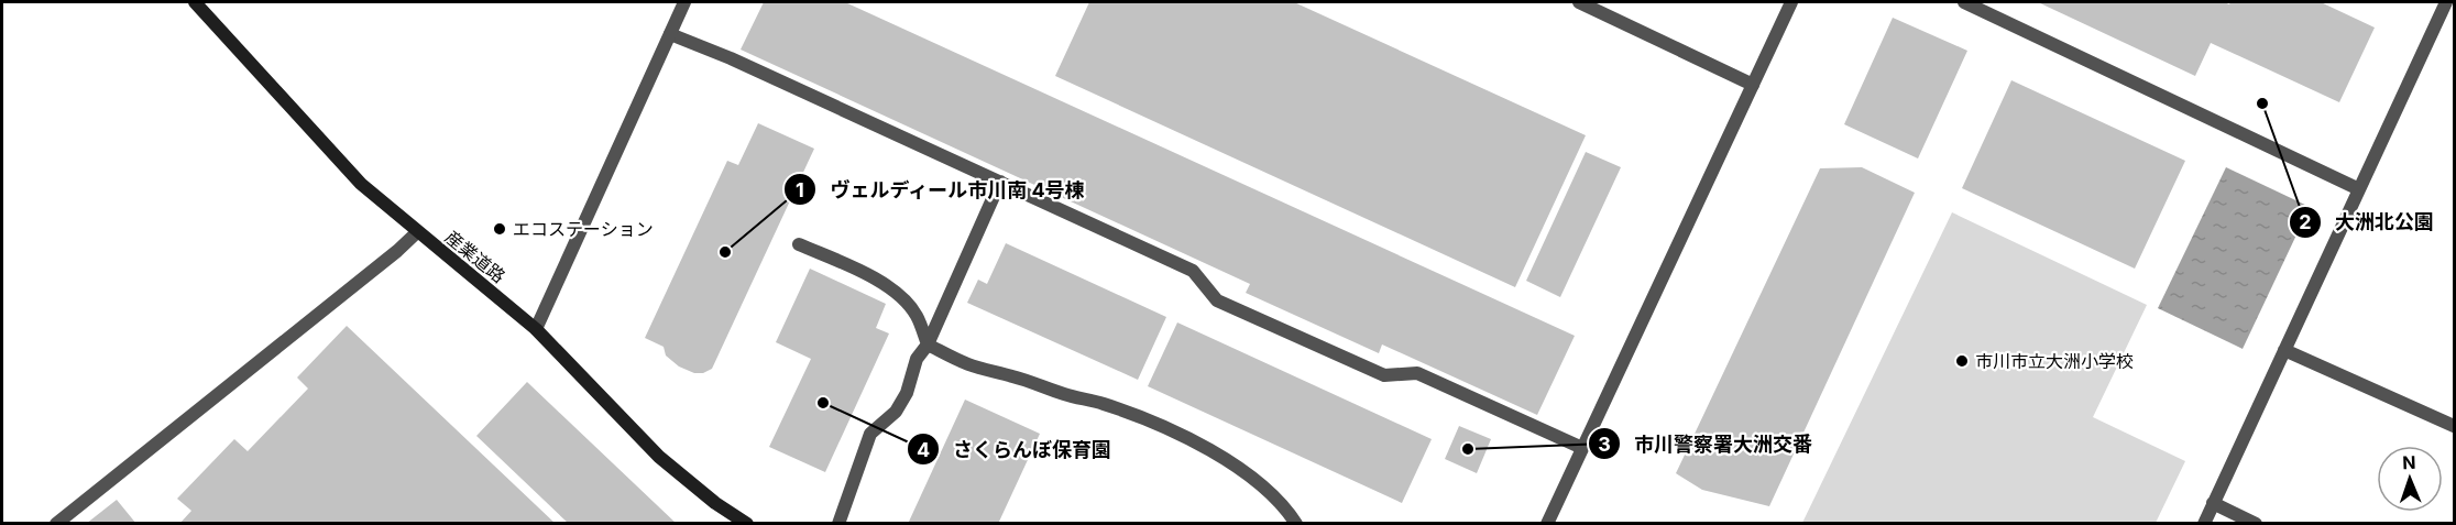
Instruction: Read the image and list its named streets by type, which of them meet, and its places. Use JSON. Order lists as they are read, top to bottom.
{
  "streets": {
    "main road": ["産業道路"]
  },
  "places": [
    "大洲北公園",
    "エコステーション",
    "ヴェルディール市川南 4号棟",
    "市川市立大洲小学校",
    "さくらんぼ保育園",
    "市川警察署大洲交番"
  ],
  "north": "top"
}
